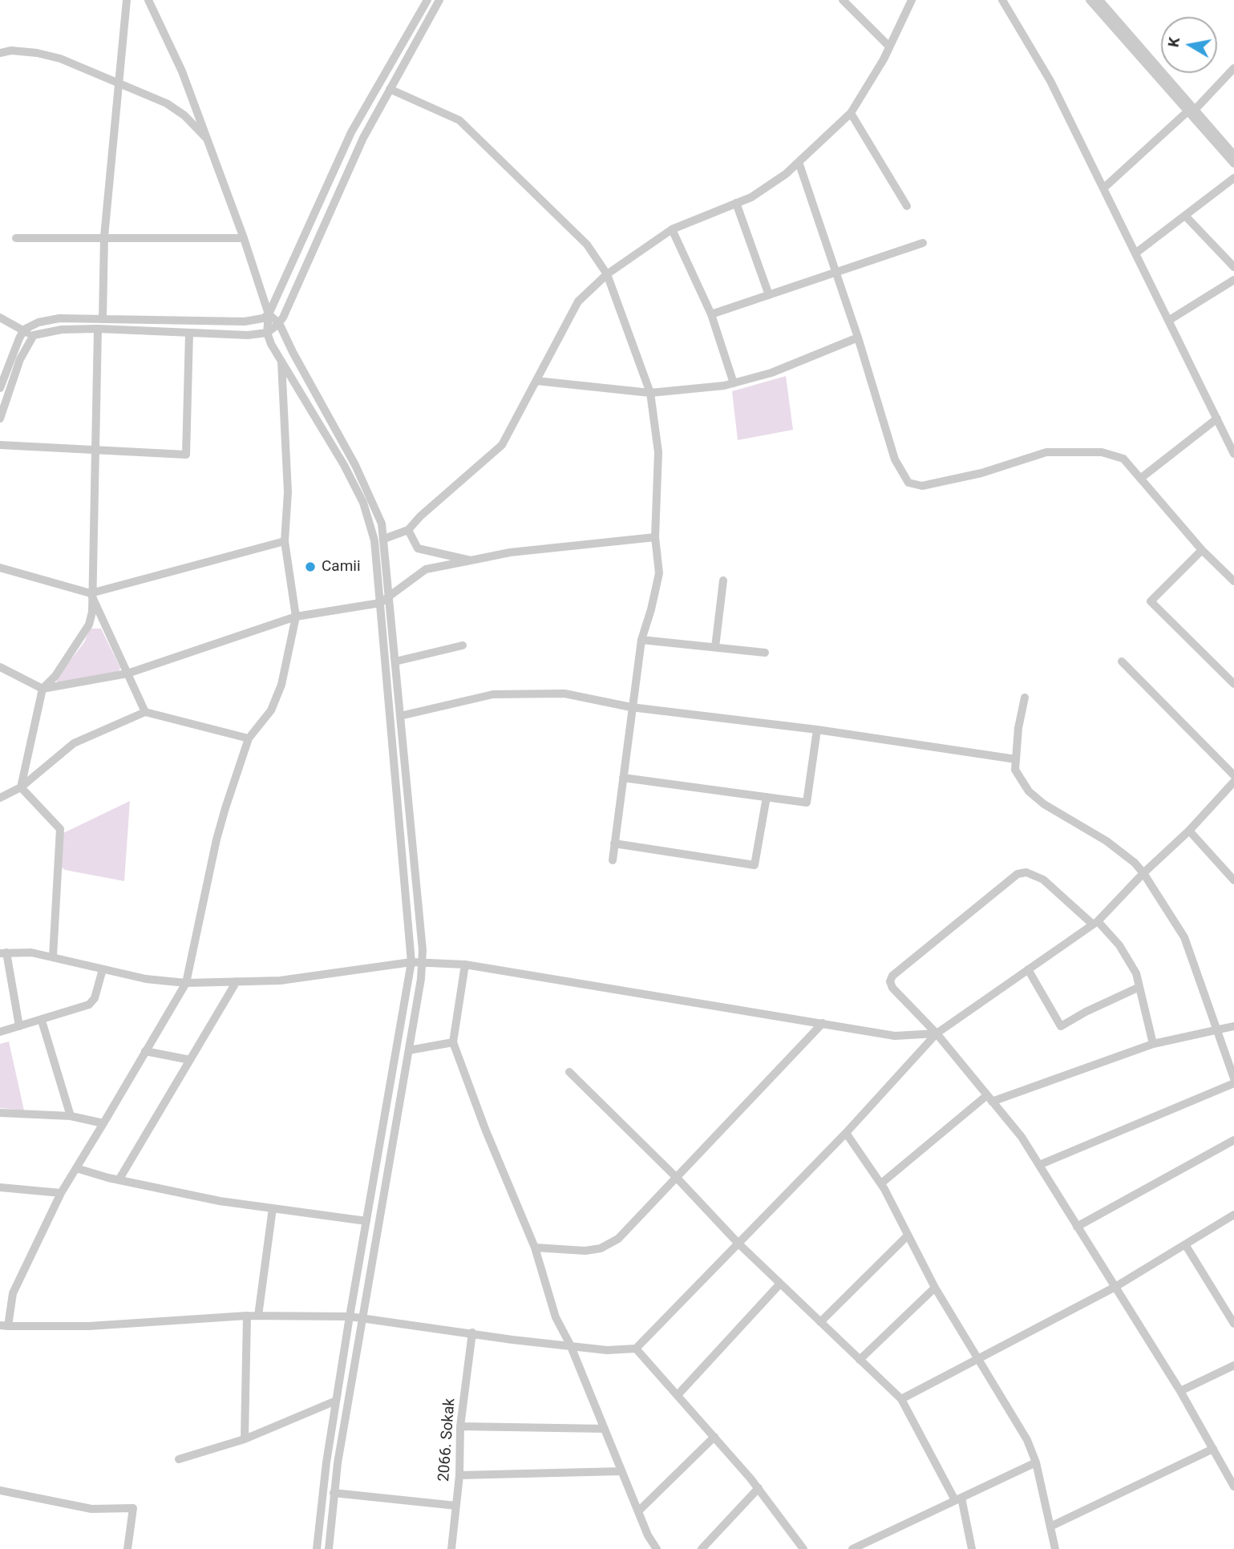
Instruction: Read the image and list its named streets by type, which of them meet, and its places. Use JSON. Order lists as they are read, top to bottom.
{
  "streets": {
    "street": ["2066. Sokak"]
  },
  "places": ["Camii"],
  "north": "left"
}
